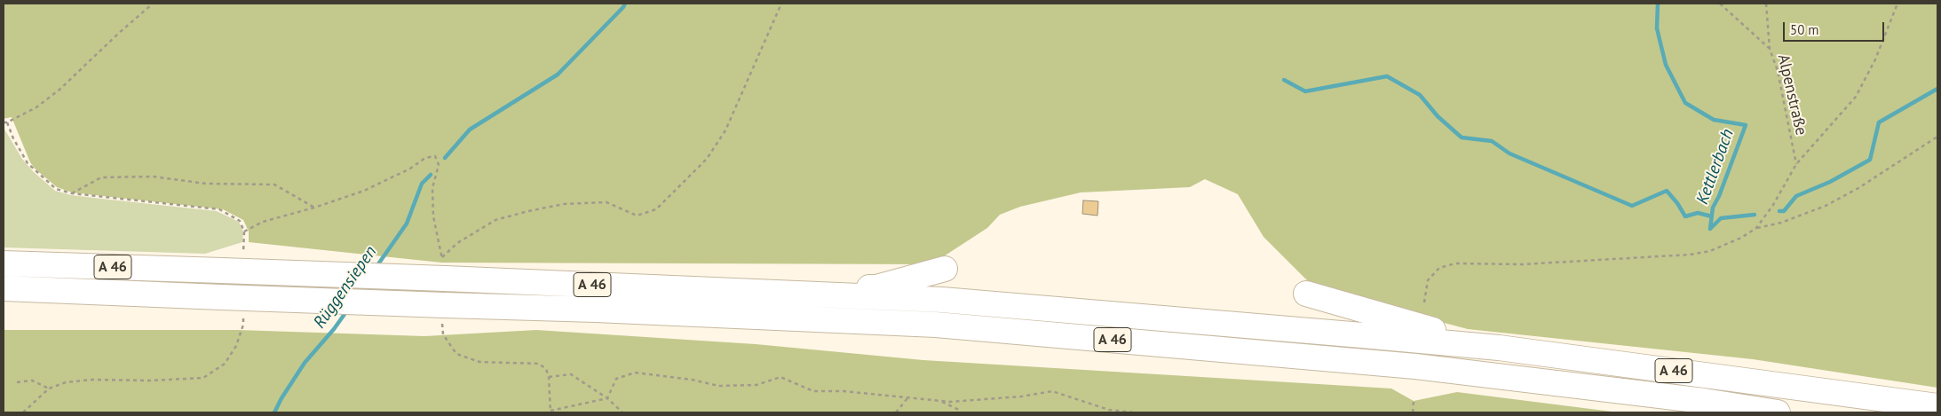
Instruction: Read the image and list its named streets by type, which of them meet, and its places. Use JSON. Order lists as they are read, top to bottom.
{
  "streets": {
    "highway": ["A 46"],
    "path": ["Alpenstraße"]
  },
  "water": ["Kettlerbach", "Rüggensiepen"],
  "scale_bar": "50 m"
}
